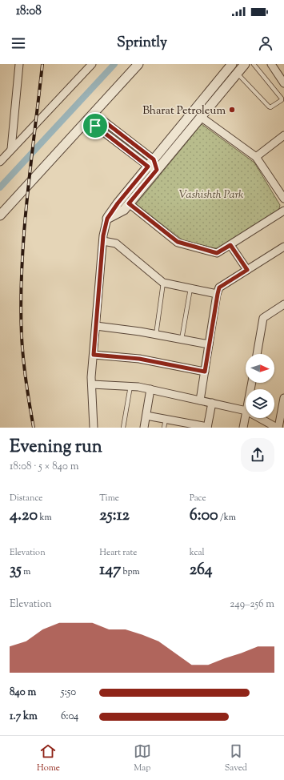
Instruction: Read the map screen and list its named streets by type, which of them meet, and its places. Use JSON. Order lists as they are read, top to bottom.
{
  "parks": ["Vashishth Park"],
  "places": ["Bharat Petroleum"],
  "north": "right",
  "page": {
    "status": "18:08",
    "header": "Sprintly",
    "heading": ["Evening run", "18:08 · 5 × 840 m"],
    "stats": [
      ["Distance", "4.20 km"],
      ["Time", "25:12"],
      ["Pace", "6:00 /km"],
      ["Elevation", "35 m"],
      ["Heart rate", "147 bpm"],
      ["kcal", "264"]
    ],
    "chart": ["Elevation", "249–256 m"],
    "list": [
      {
        "name": "840 m",
        "note": "5:50"
      },
      {
        "name": "1.7 km",
        "note": "6:04"
      }
    ],
    "tabs": ["Home", "Map", "Saved"]
  }
}
